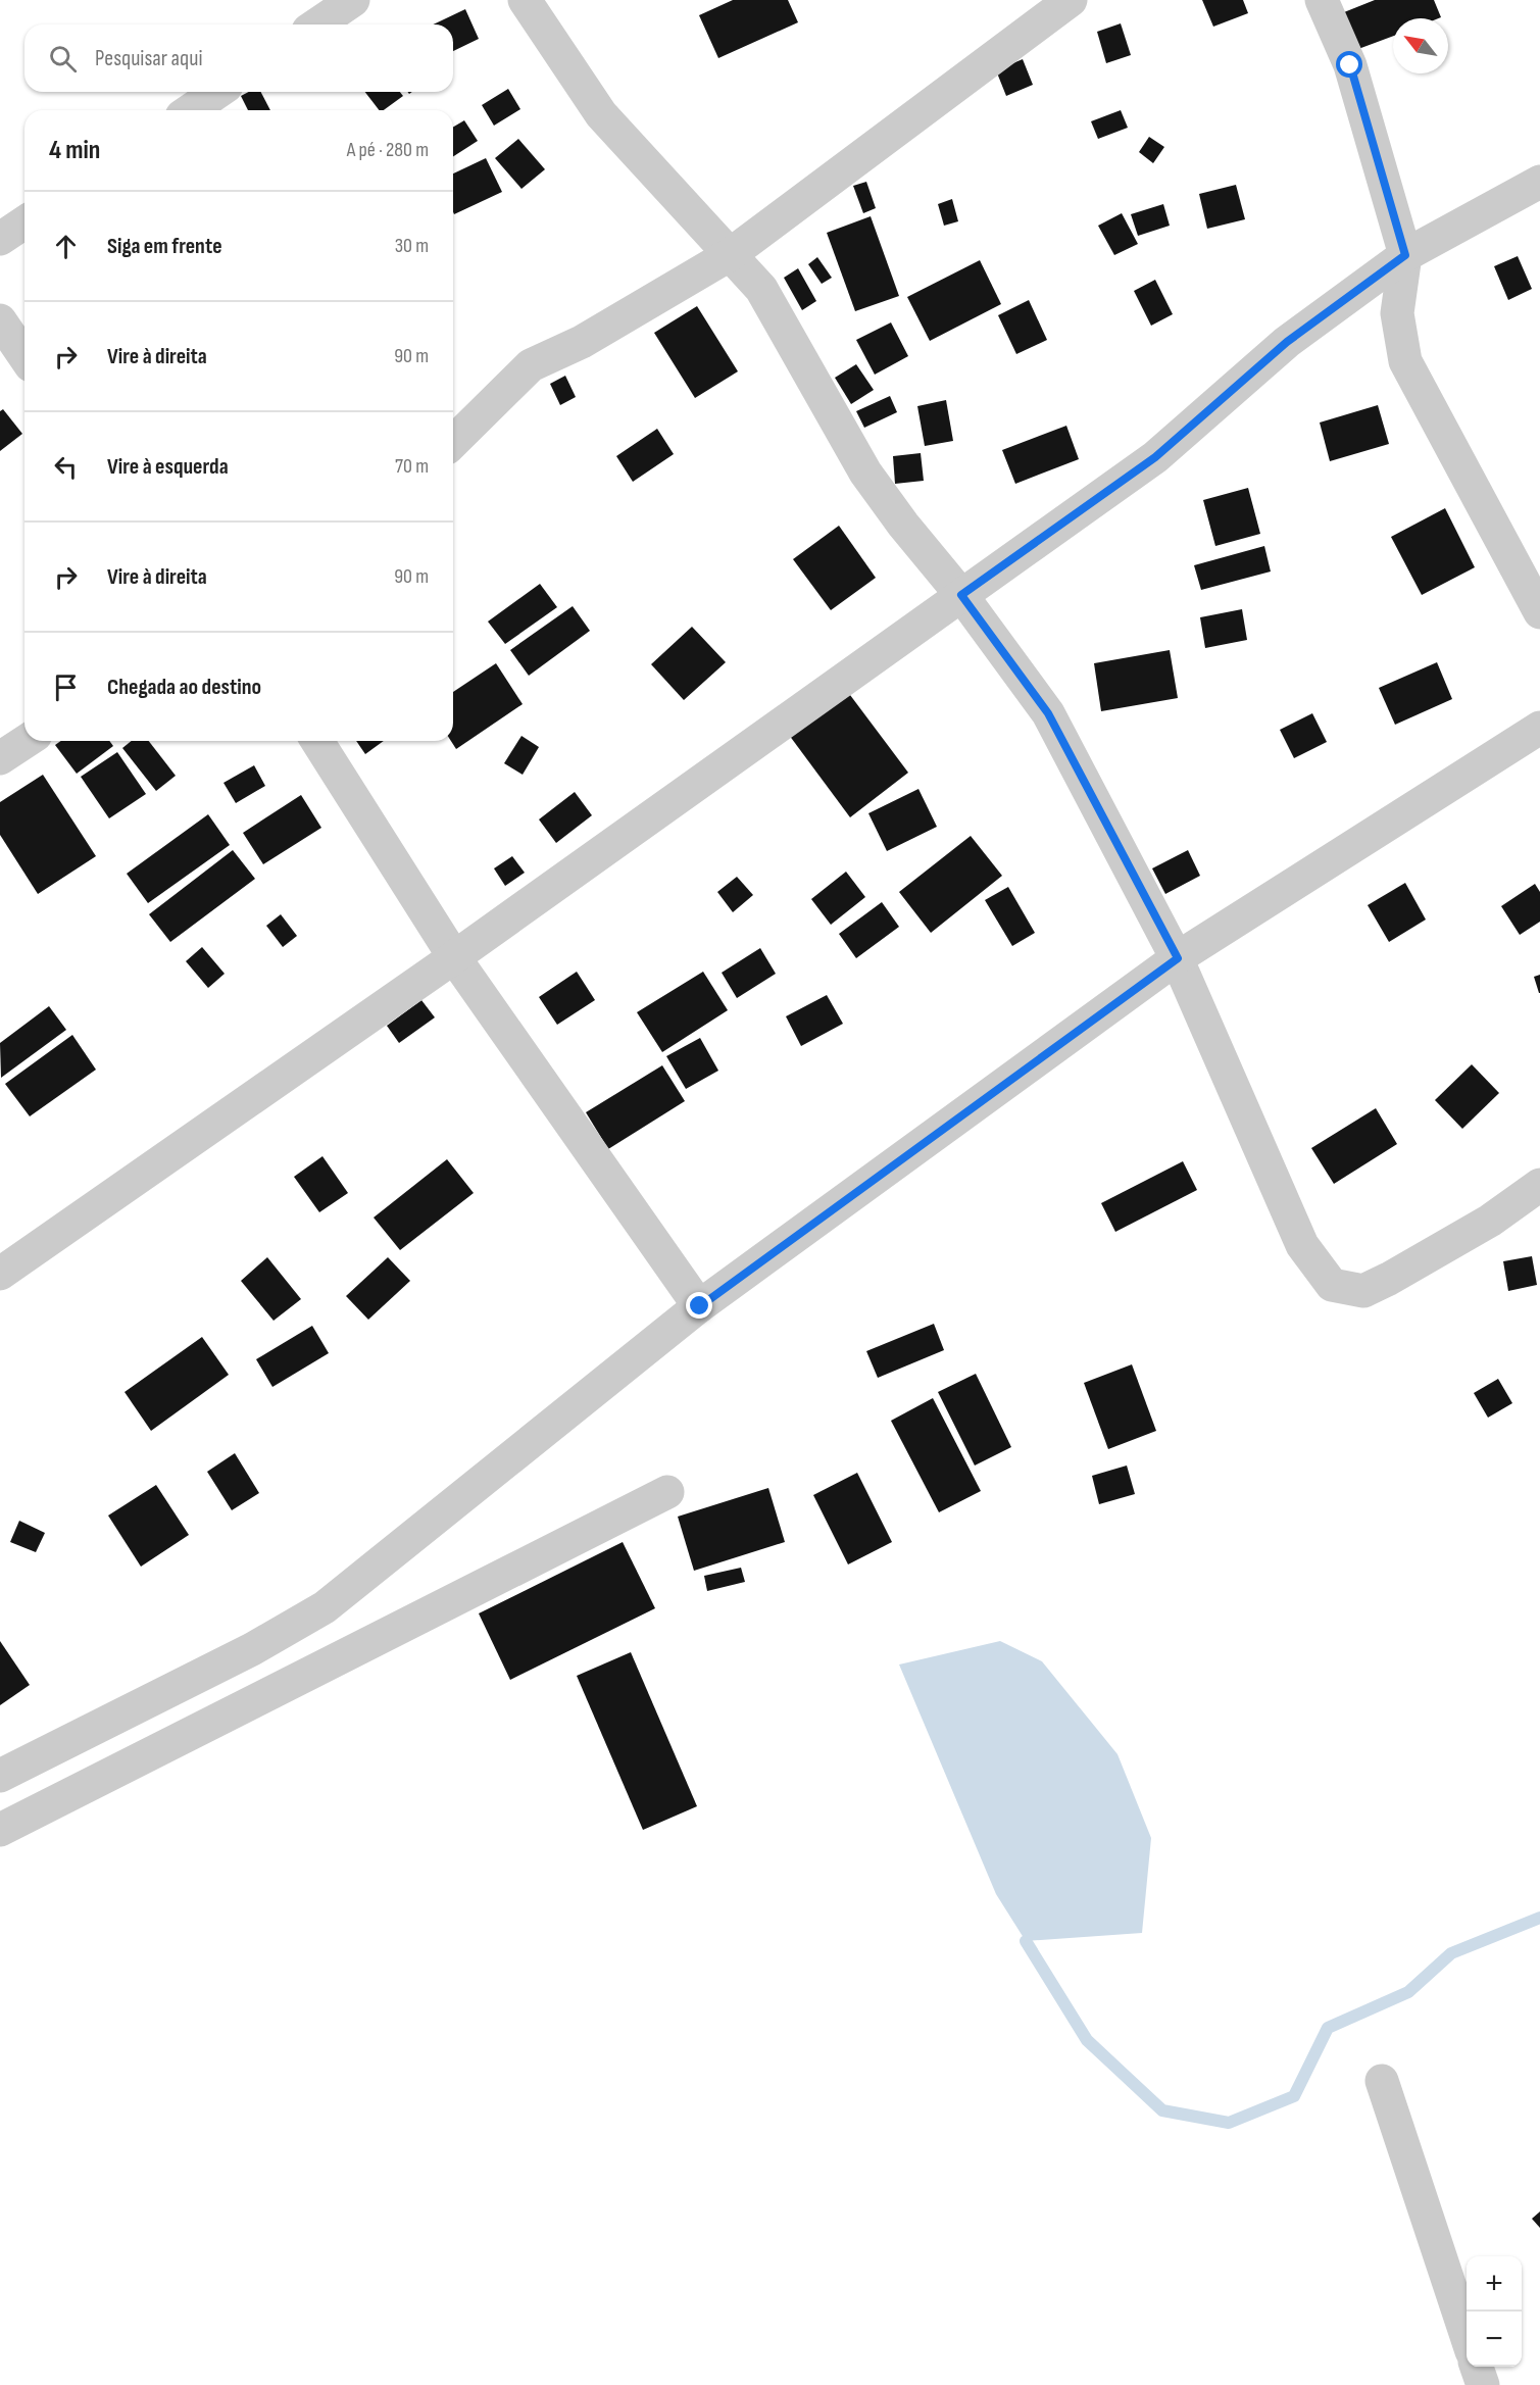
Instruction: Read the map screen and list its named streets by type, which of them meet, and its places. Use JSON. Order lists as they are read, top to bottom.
{
  "north": "top left",
  "page": {
    "search": "Pesquisar aqui",
    "heading": ["4 min", "A pé · 280 m"],
    "list": [
      ["Siga em frente", "30 m"],
      ["Vire à direita", "90 m"],
      ["Vire à esquerda", "70 m"],
      ["Vire à direita", "90 m"],
      "Chegada ao destino"
    ],
    "map_buttons": ["+", "−"]
  }
}
